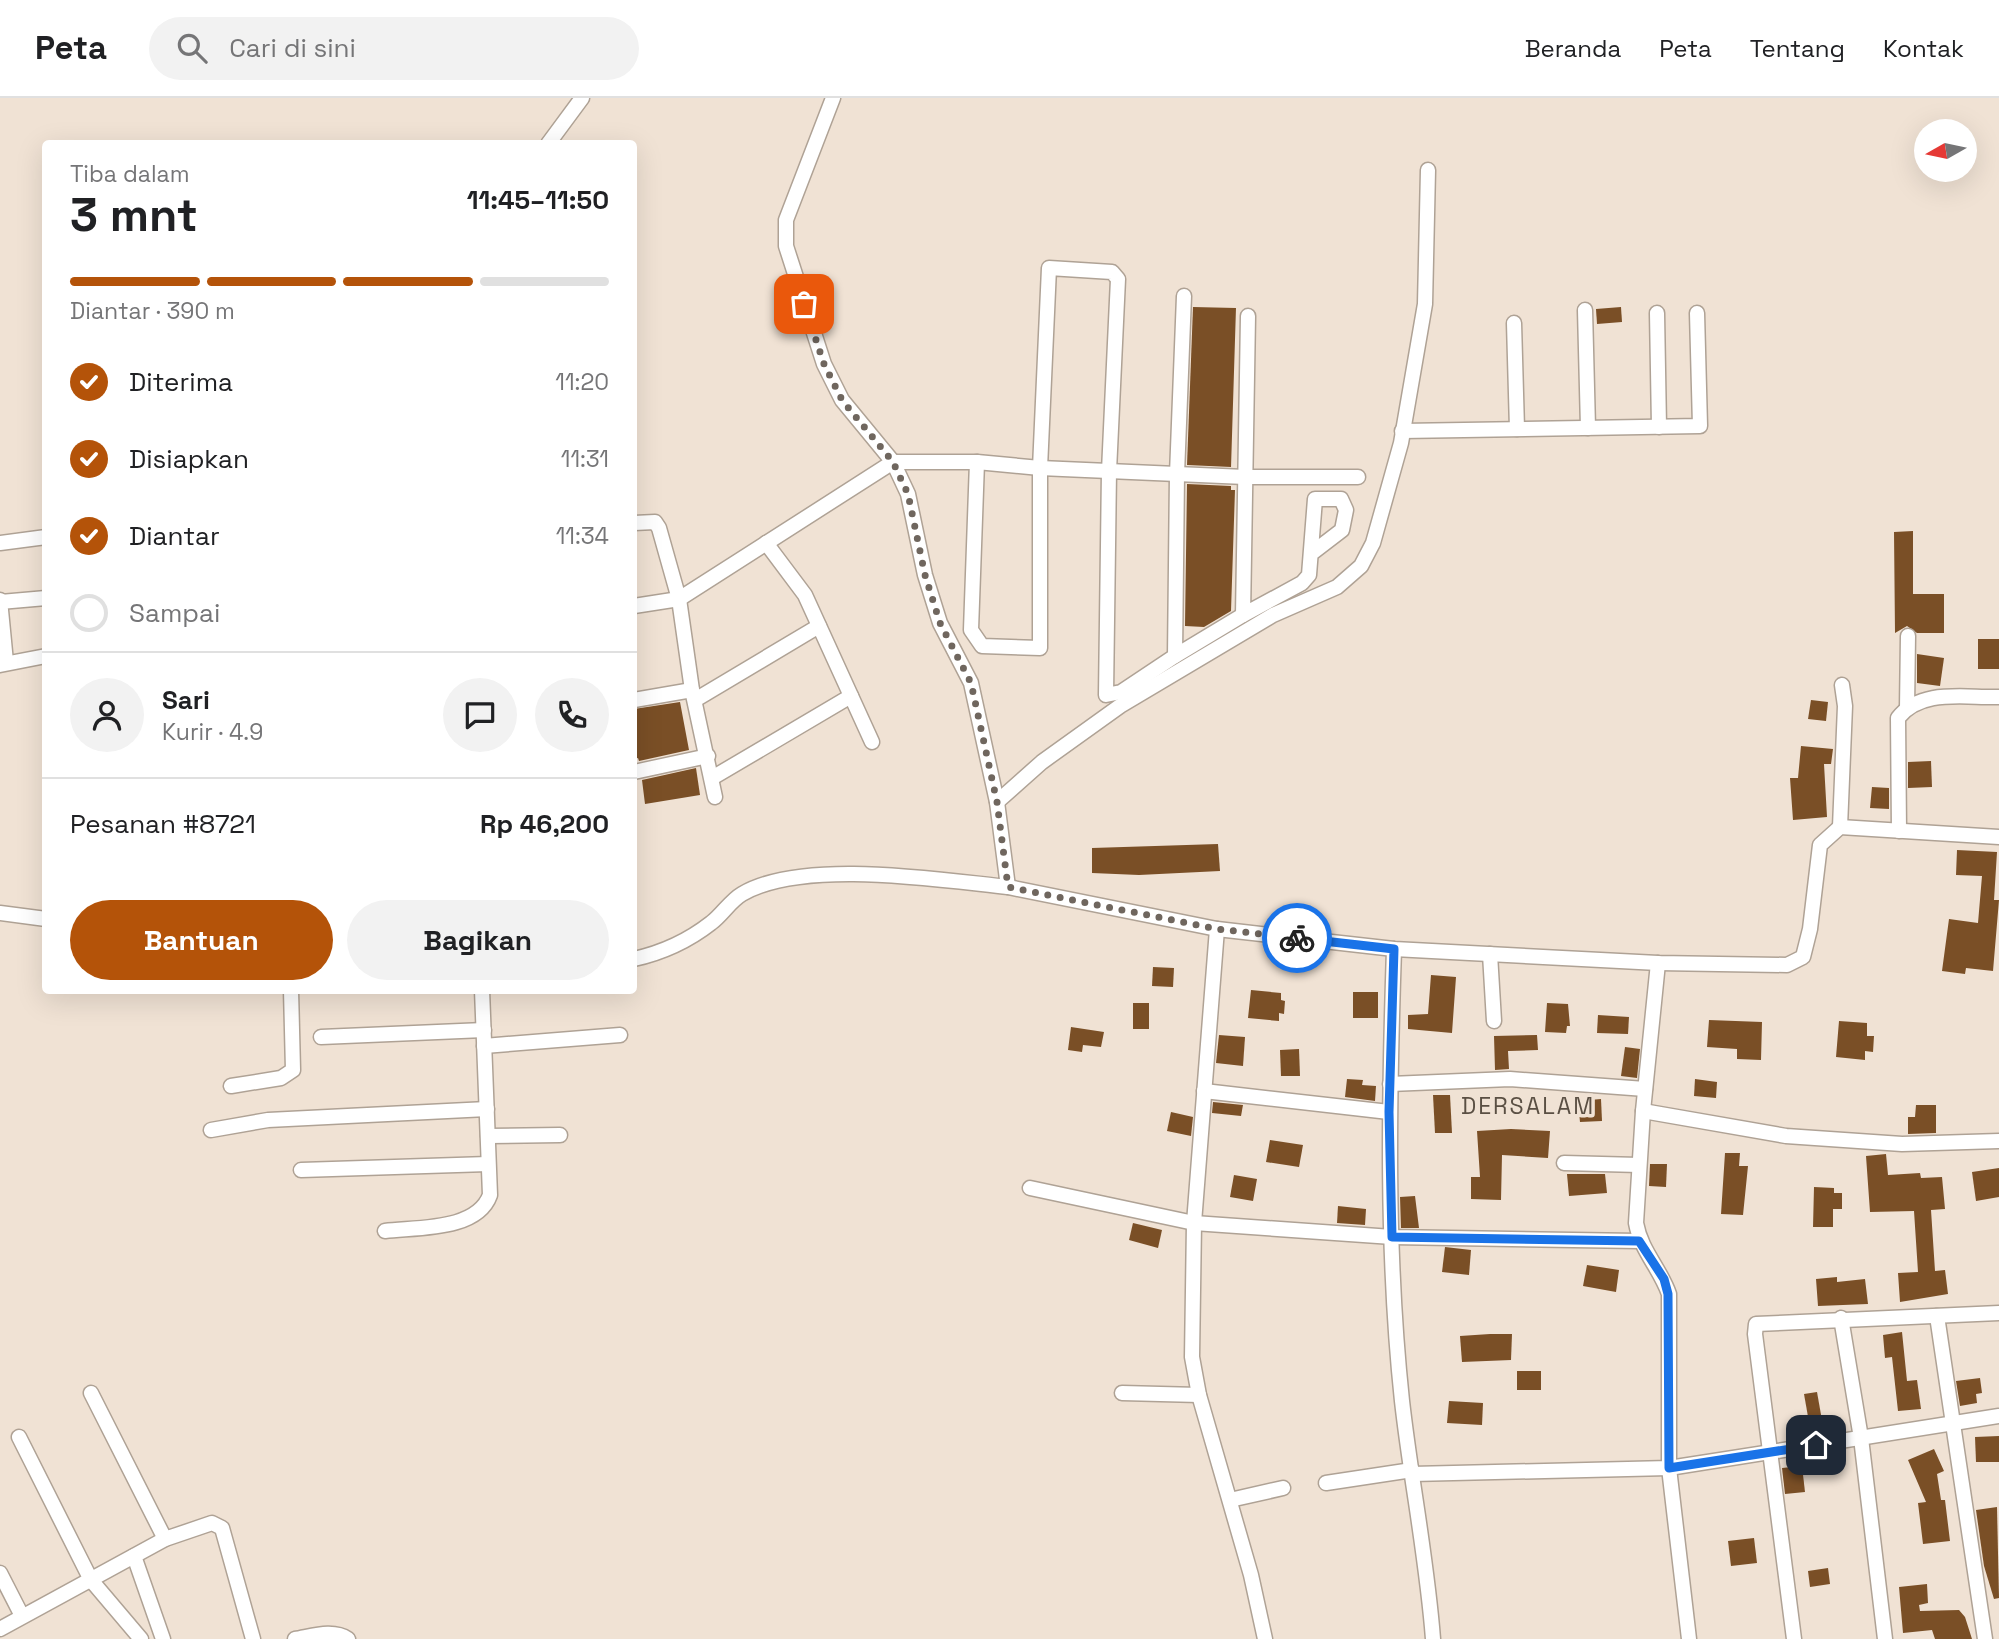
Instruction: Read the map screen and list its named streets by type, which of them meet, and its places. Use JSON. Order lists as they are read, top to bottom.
{
  "districts": ["DERSALAM"],
  "north": "left",
  "page": {
    "header": "Peta",
    "search": "Cari di sini",
    "nav": [
      "Beranda",
      "Peta",
      "Tentang",
      "Kontak"
    ],
    "heading": ["3 mnt", "Tiba dalam", "11:45–11:50"],
    "panel": [
      "Sari",
      "Kurir · 4.9",
      "Pesanan #8721",
      "Rp 46,200"
    ],
    "bar": "Diantar · 390 m",
    "list": [
      ["Diterima", "11:20"],
      ["Disiapkan", "11:31"],
      ["Diantar", "11:34"],
      "Sampai"
    ],
    "buttons": ["Bantuan", "Bagikan"]
  }
}
